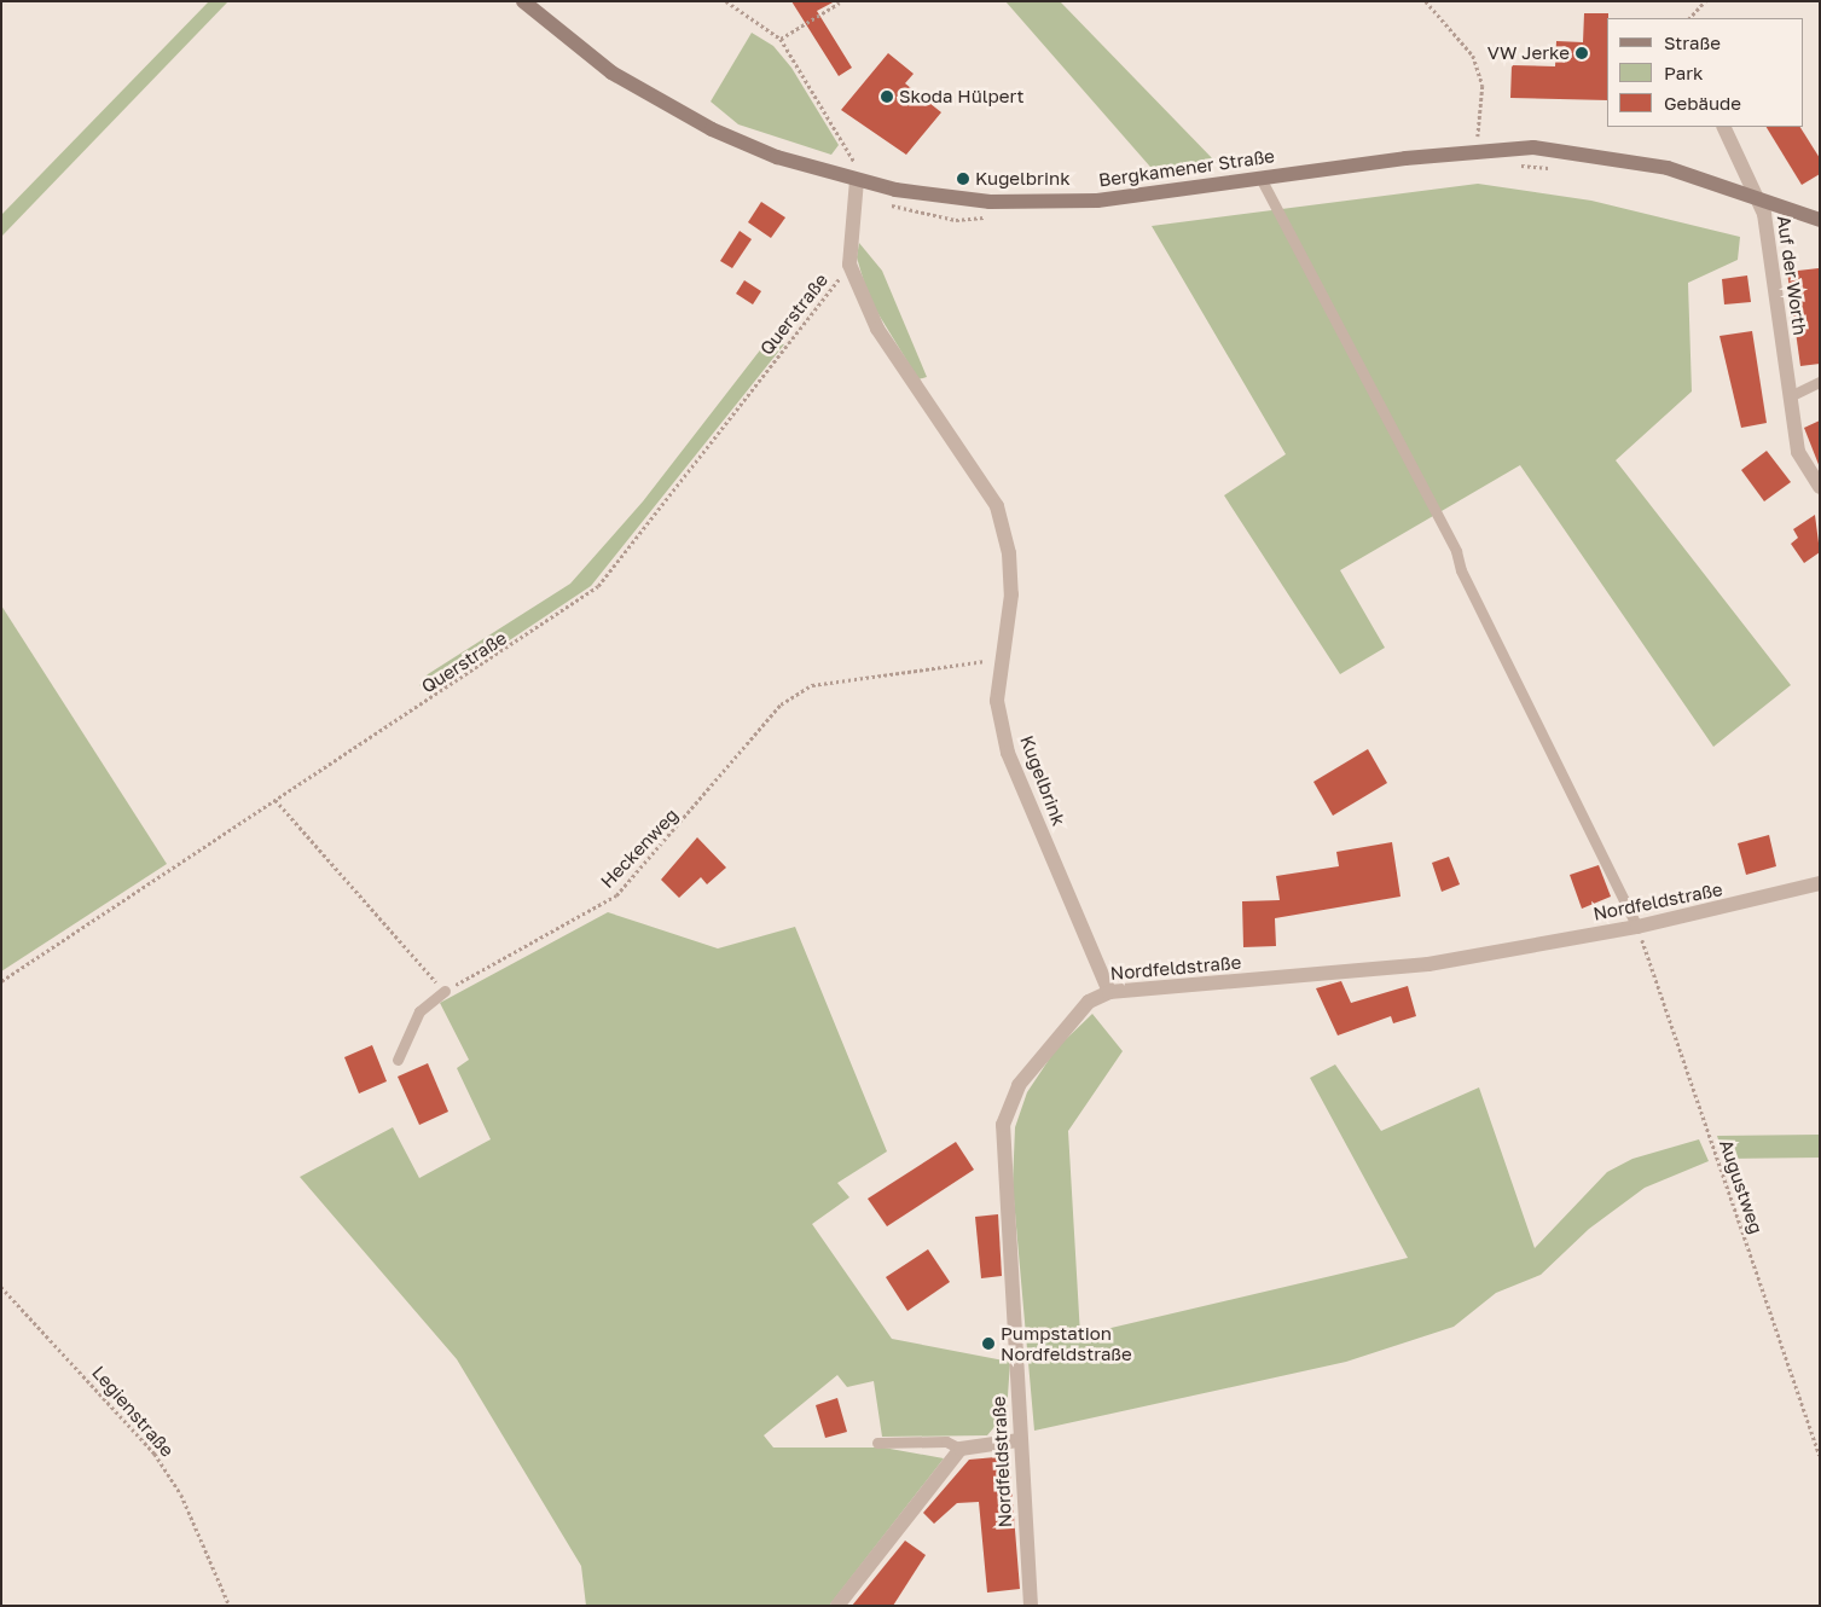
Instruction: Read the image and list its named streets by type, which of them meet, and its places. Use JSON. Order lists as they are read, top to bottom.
{
  "streets": {
    "street": [
      "Bergkamener Straße",
      "Auf der Worth",
      "Kugelbrink",
      "Nordfeldstraße"
    ],
    "path": [
      "Querstraße",
      "Heckenweg",
      "Augustweg",
      "Legienstraße"
    ]
  },
  "crossings": [
    ["Bergkamener Straße", "Auf der Worth"],
    ["Bergkamener Straße", "Kugelbrink"],
    ["Querstraße", "Kugelbrink"],
    ["Kugelbrink", "Heckenweg"],
    ["Kugelbrink", "Nordfeldstraße"],
    ["Nordfeldstraße", "Augustweg"]
  ],
  "places": [
    "VW Jerke",
    "Skoda Hülpert",
    "Kugelbrink",
    "Pumpstation Nordfeldstraße"
  ],
  "legend": ["Straße", "Park", "Gebäude"]
}
